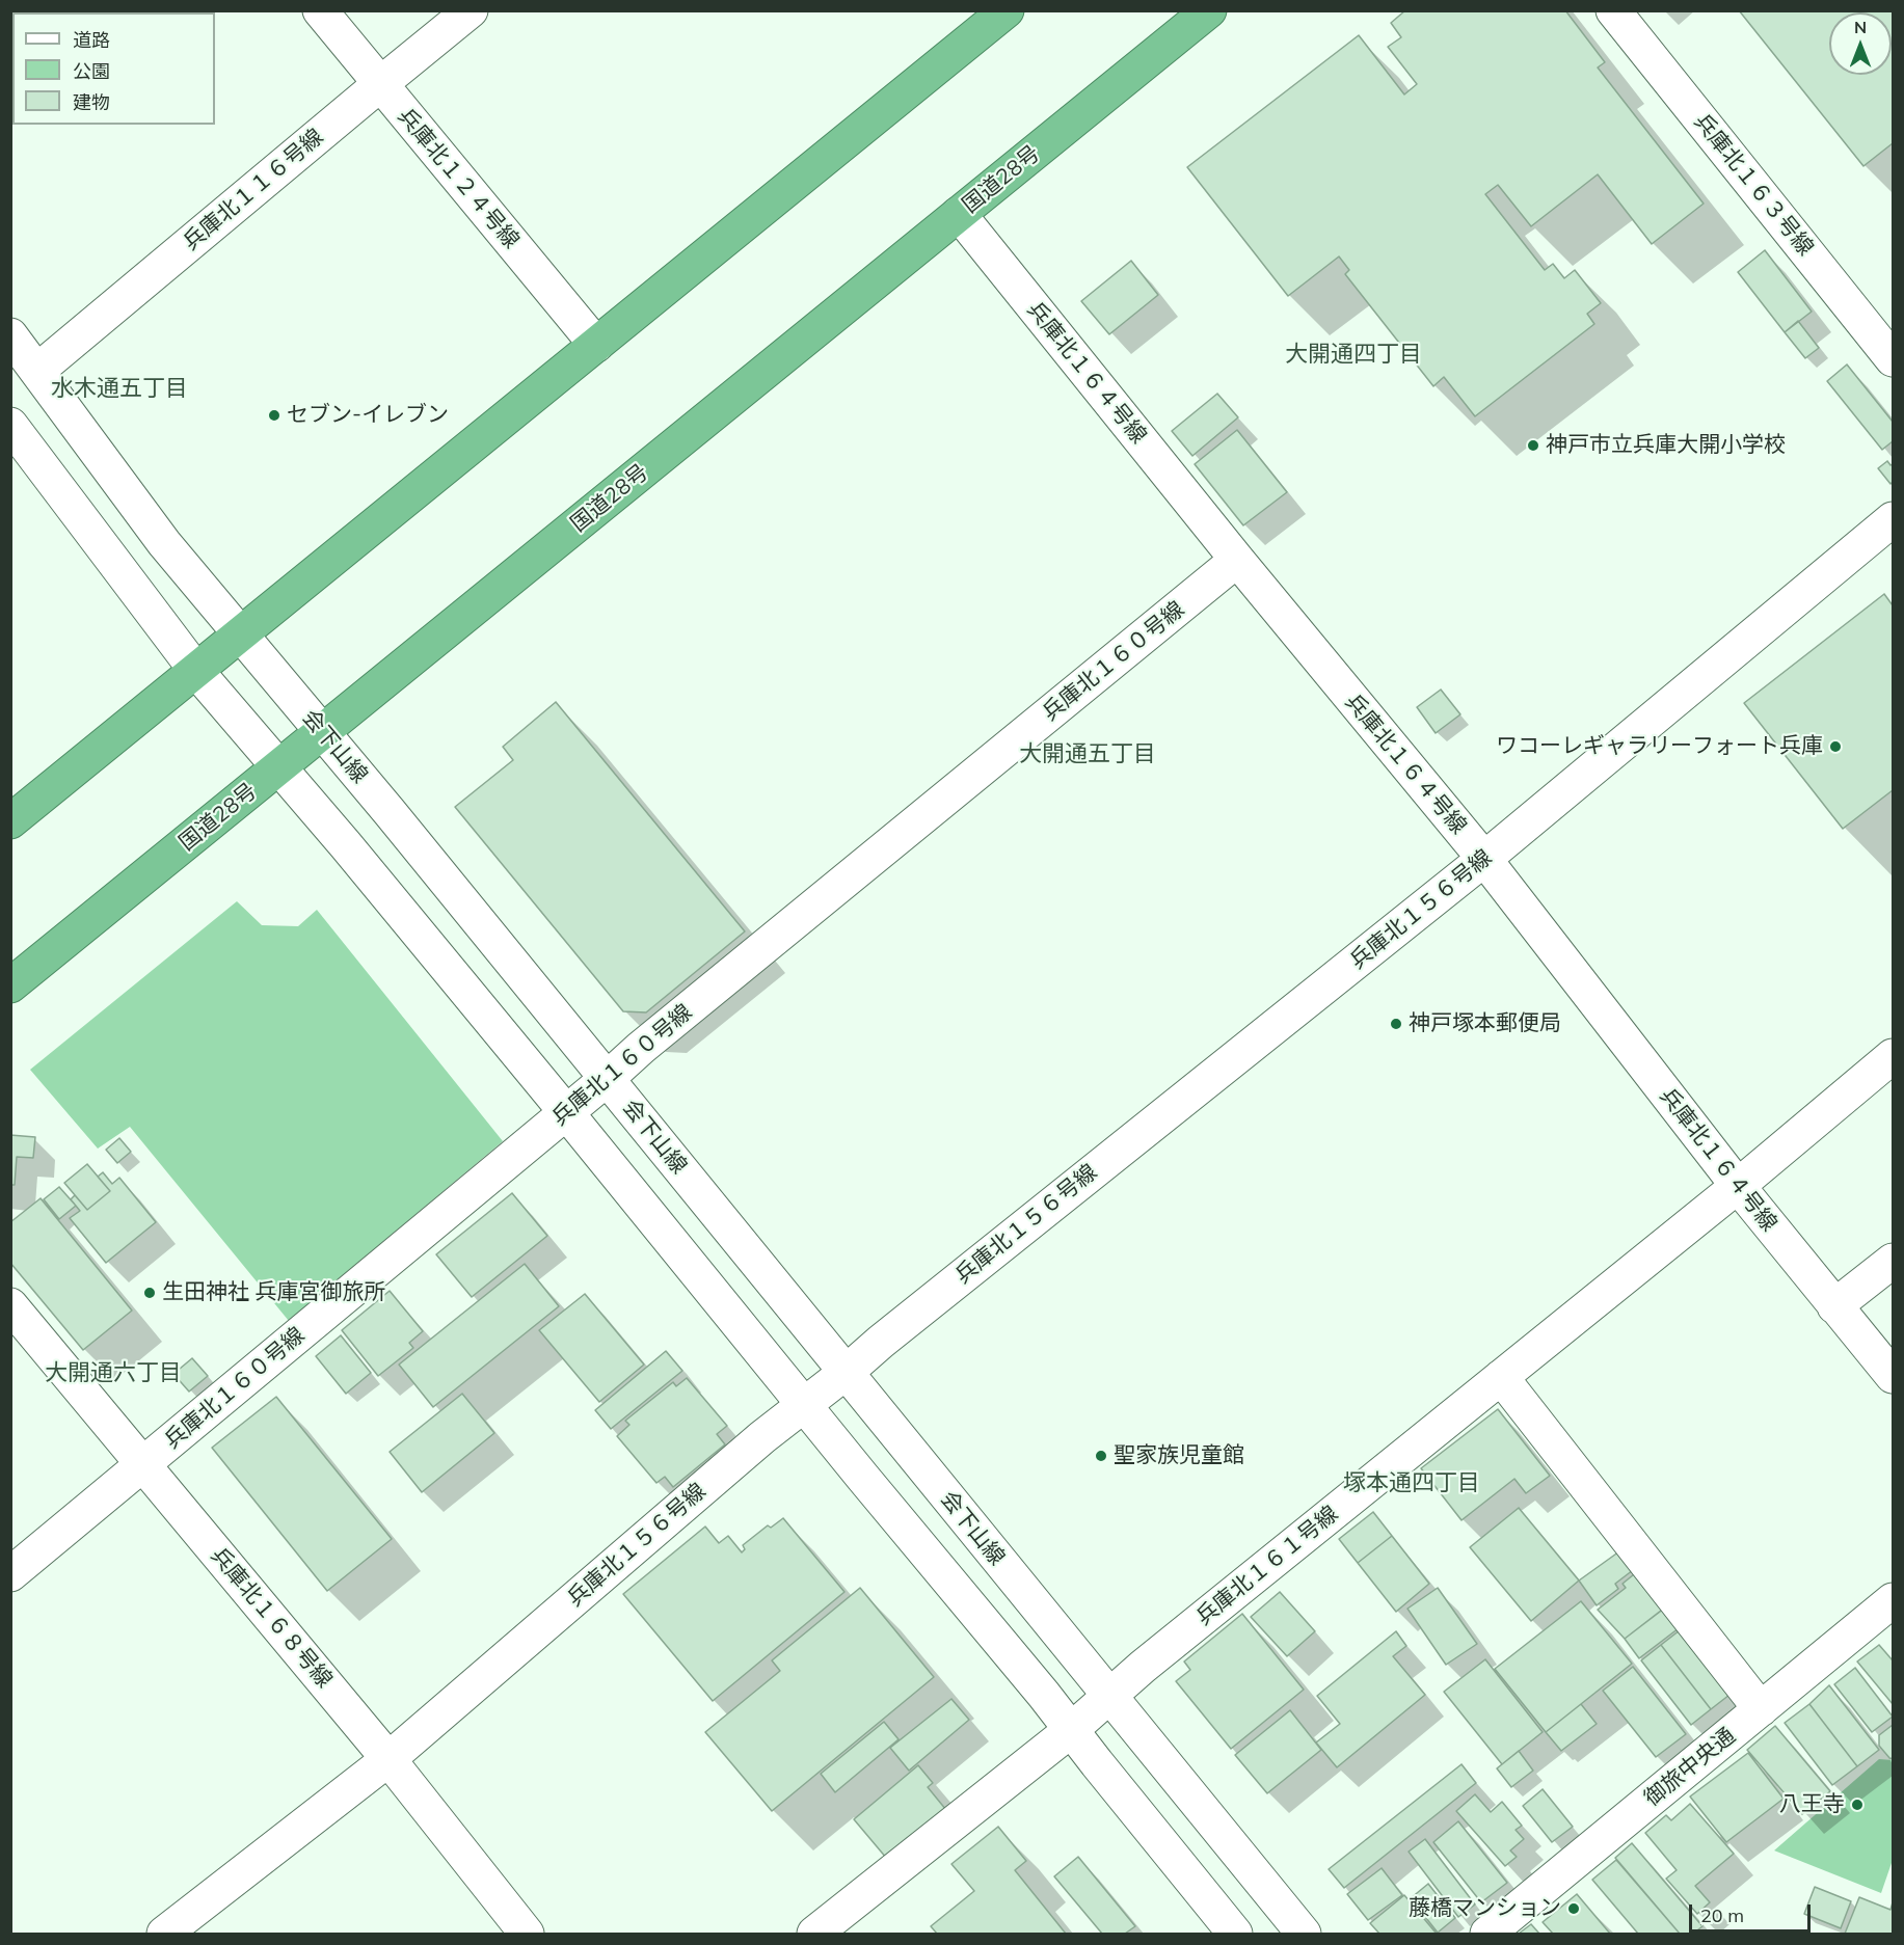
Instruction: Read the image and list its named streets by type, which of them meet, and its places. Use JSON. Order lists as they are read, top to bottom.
{
  "streets": {
    "highway": ["国道28号"],
    "street": [
      "兵庫北１２４号線",
      "兵庫北１６３号線",
      "兵庫北１１６号線",
      "兵庫北１６４号線",
      "兵庫北１６０号線",
      "会下山線",
      "兵庫北１５６号線",
      "兵庫北１６１号線",
      "兵庫北１６８号線",
      "御旅中央通"
    ]
  },
  "crossings": [
    ["兵庫北１２４号線", "兵庫北１１６号線"],
    ["国道28号", "兵庫北１６４号線"],
    ["国道28号", "会下山線"],
    ["兵庫北１１６号線", "会下山線"],
    ["兵庫北１６４号線", "兵庫北１６０号線"],
    ["兵庫北１６４号線", "兵庫北１５６号線"],
    ["兵庫北１６４号線", "兵庫北１６１号線"],
    ["兵庫北１６０号線", "会下山線"],
    ["兵庫北１６０号線", "兵庫北１６８号線"],
    ["会下山線", "兵庫北１５６号線"],
    ["会下山線", "兵庫北１６１号線"],
    ["兵庫北１５６号線", "兵庫北１６８号線"]
  ],
  "districts": [
    "大開通四丁目",
    "水木通五丁目",
    "大開通五丁目",
    "大開通六丁目",
    "塚本通四丁目"
  ],
  "places": [
    "セブン-イレブン",
    "神戸市立兵庫大開小学校",
    "ワコーレギャラリーフォート兵庫",
    "神戸塚本郵便局",
    "生田神社 兵庫宮御旅所",
    "聖家族児童館",
    "八王寺",
    "藤橋マンション"
  ],
  "legend": ["道路", "公園", "建物"],
  "scale_bar": "20 m",
  "north": "top"
}
